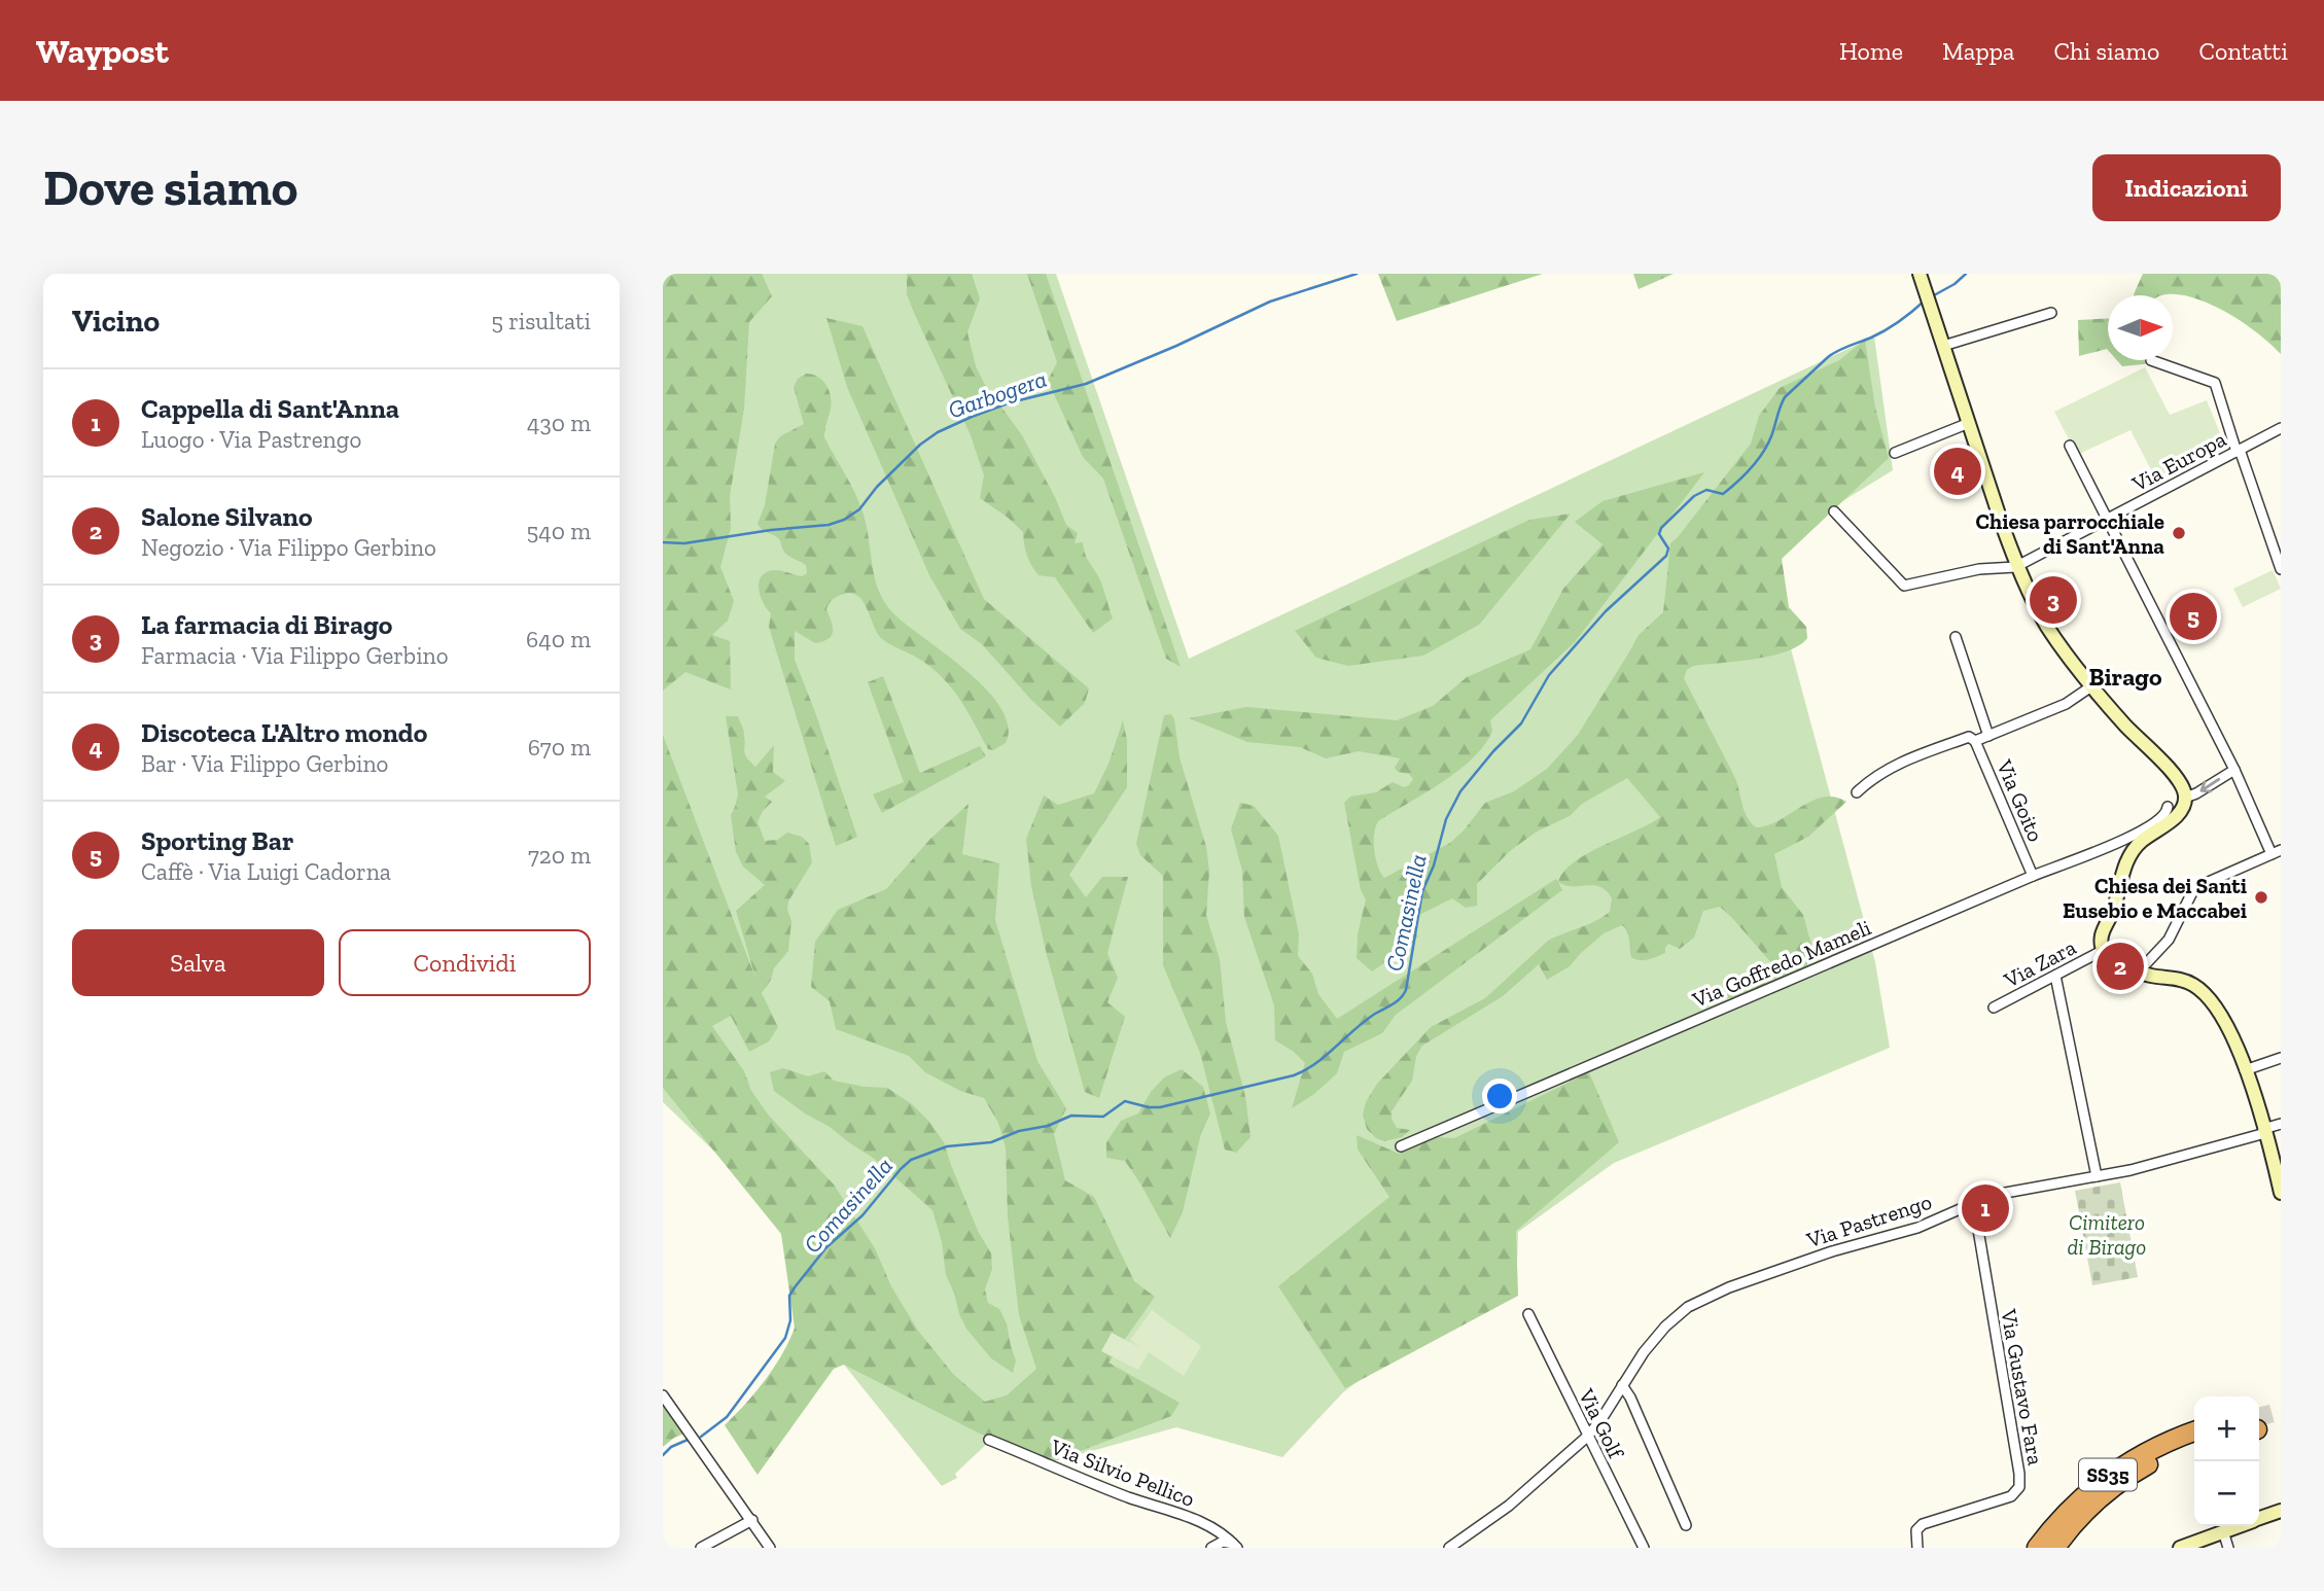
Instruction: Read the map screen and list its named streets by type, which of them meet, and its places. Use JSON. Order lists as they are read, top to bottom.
{
  "streets": {
    "highway": ["SS35"],
    "street": [
      "Via Europa",
      "Via Goito",
      "Via Goffredo Mameli",
      "Via Zara",
      "Via Pastrengo",
      "Via Gustavo Fara",
      "Via Golf",
      "Via Silvio Pellico"
    ]
  },
  "crossings": [
    ["Via Goito", "Via Goffredo Mameli"],
    ["Via Pastrengo", "Via Gustavo Fara"],
    ["Via Pastrengo", "Via Golf"]
  ],
  "districts": ["Birago"],
  "water": ["Garbogera", "Comasinella"],
  "parks": ["Cimitero di Birago"],
  "places": ["Chiesa parrocchiale di Sant'Anna", "Chiesa dei Santi Eusebio e Maccabei"],
  "north": "right",
  "page": {
    "header": "Waypost",
    "nav": [
      "Home",
      "Mappa",
      "Chi siamo",
      "Contatti"
    ],
    "buttons": [
      "Indicazioni",
      ["Salva", "Condividi"]
    ],
    "title": "Dove siamo",
    "heading": ["Vicino", "5 risultati"],
    "list": [
      {
        "mark": "1",
        "name": "Cappella di Sant'Anna",
        "note": "Luogo · Via Pastrengo",
        "value": "430 m"
      },
      {
        "mark": "2",
        "name": "Salone Silvano",
        "note": "Negozio · Via Filippo Gerbino",
        "value": "540 m"
      },
      {
        "mark": "3",
        "name": "La farmacia di Birago",
        "note": "Farmacia · Via Filippo Gerbino",
        "value": "640 m"
      },
      {
        "mark": "4",
        "name": "Discoteca L'Altro mondo",
        "note": "Bar · Via Filippo Gerbino",
        "value": "670 m"
      },
      {
        "mark": "5",
        "name": "Sporting Bar",
        "note": "Caffè · Via Luigi Cadorna",
        "value": "720 m"
      }
    ],
    "pins": [
      "4",
      "3",
      "5",
      "2",
      "1"
    ],
    "map_buttons": ["+", "−"]
  }
}
